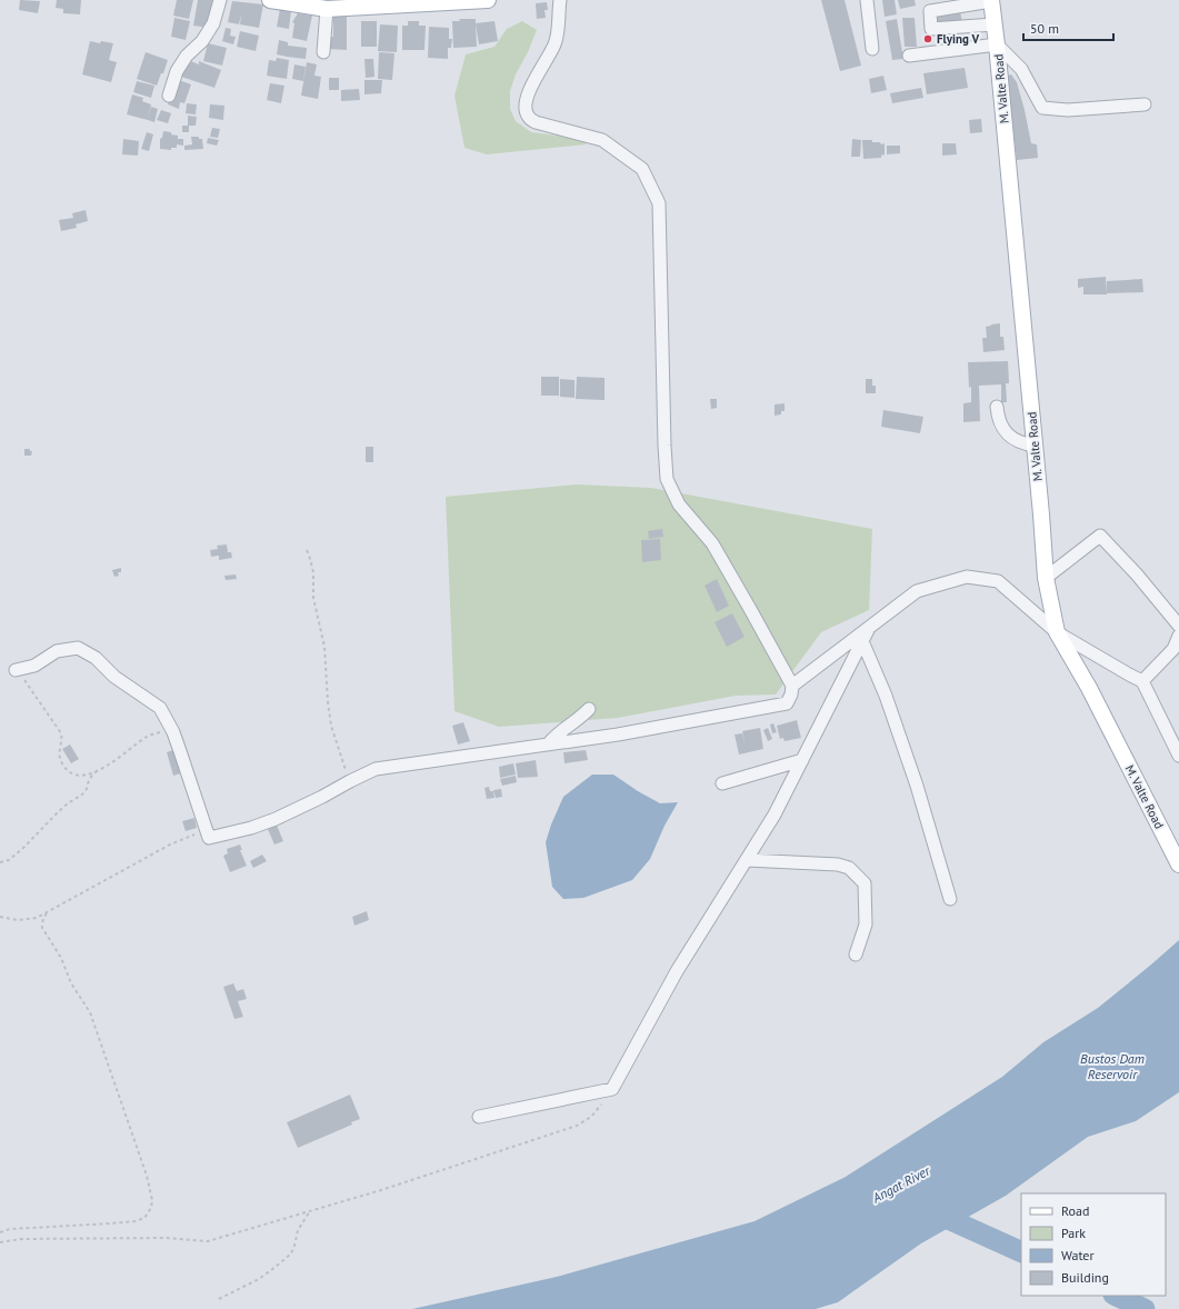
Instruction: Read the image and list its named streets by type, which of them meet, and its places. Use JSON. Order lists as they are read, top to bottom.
{
  "streets": {
    "main road": ["M. Valte Road"]
  },
  "water": ["Bustos Dam Reservoir", "Angat River"],
  "places": ["Flying V"],
  "legend": [
    "Road",
    "Park",
    "Water",
    "Building"
  ],
  "scale_bar": "50 m"
}
